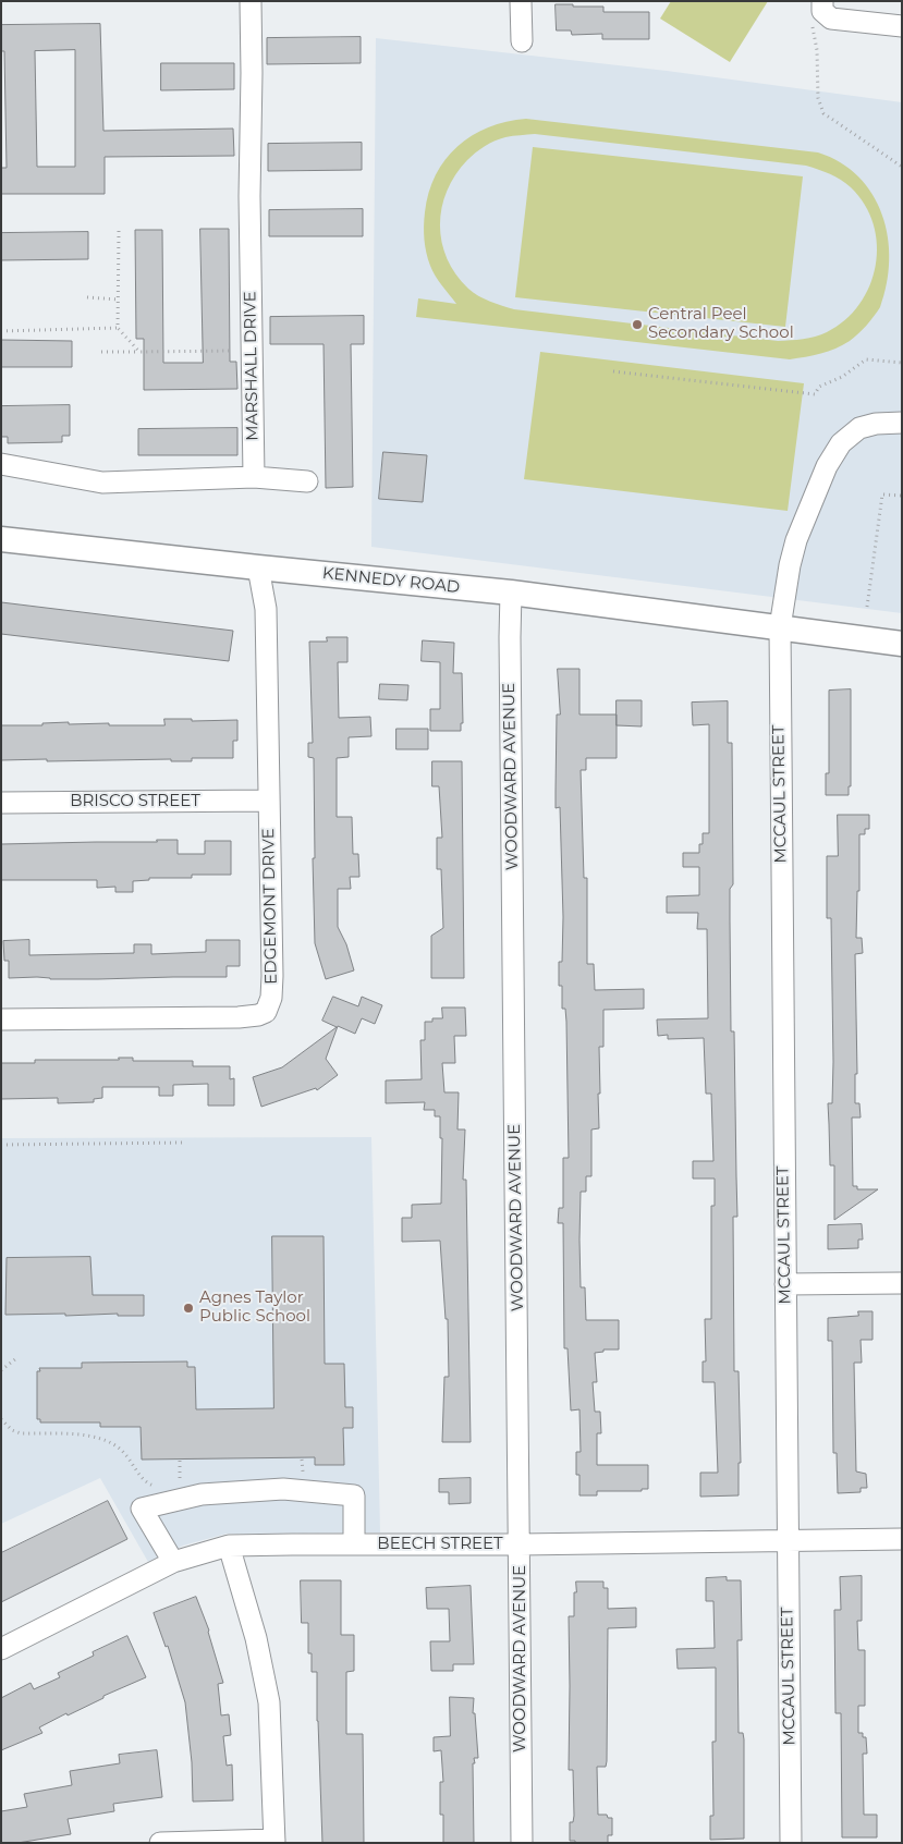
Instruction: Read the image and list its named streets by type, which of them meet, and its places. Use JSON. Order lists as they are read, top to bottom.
{
  "streets": {
    "main road": ["KENNEDY ROAD"],
    "street": [
      "MARSHALL DRIVE",
      "WOODWARD AVENUE",
      "MCCAUL STREET",
      "BRISCO STREET",
      "EDGEMONT DRIVE",
      "BEECH STREET"
    ]
  },
  "crossings": [
    ["KENNEDY ROAD", "WOODWARD AVENUE"],
    ["KENNEDY ROAD", "MCCAUL STREET"],
    ["KENNEDY ROAD", "EDGEMONT DRIVE"],
    ["WOODWARD AVENUE", "BEECH STREET"],
    ["MCCAUL STREET", "BEECH STREET"],
    ["BRISCO STREET", "EDGEMONT DRIVE"]
  ],
  "places": ["Central Peel Secondary School", "Agnes Taylor Public School"]
}
